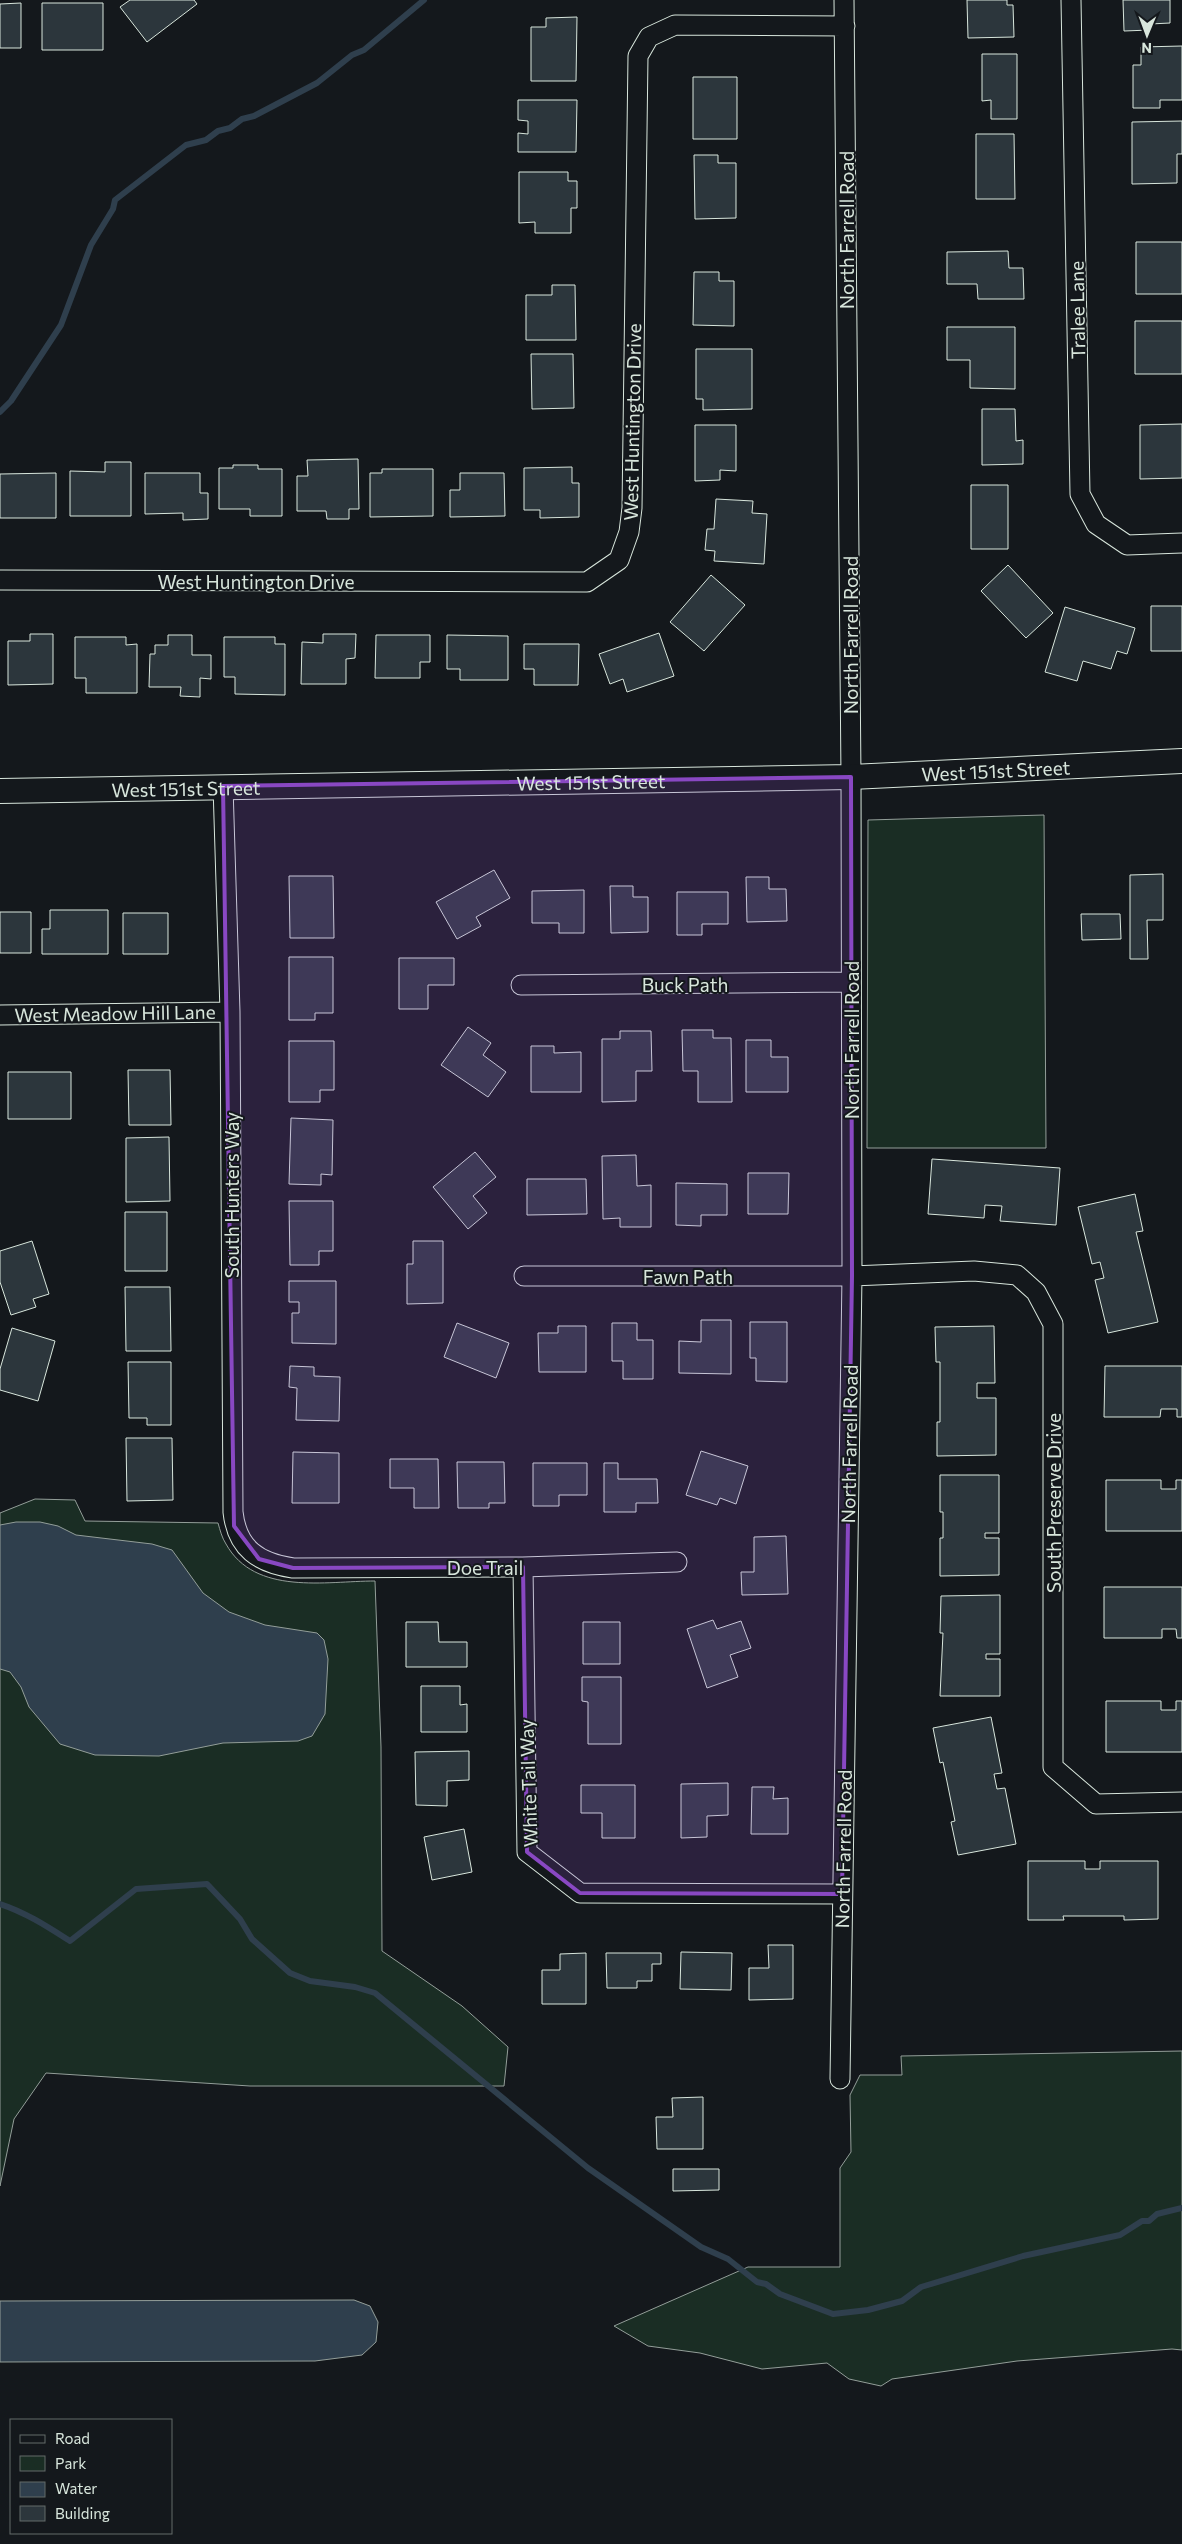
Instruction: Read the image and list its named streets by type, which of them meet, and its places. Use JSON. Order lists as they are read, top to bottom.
{
  "streets": {
    "street": [
      "North Farrell Road",
      "Tralee Lane",
      "West Huntington Drive",
      "West 151st Street",
      "Buck Path",
      "West Meadow Hill Lane",
      "South Hunters Way",
      "Fawn Path",
      "South Preserve Drive",
      "Doe Trail",
      "White Tail Way"
    ]
  },
  "crossings": [
    ["North Farrell Road", "West Huntington Drive"],
    ["North Farrell Road", "West 151st Street"],
    ["North Farrell Road", "Buck Path"],
    ["North Farrell Road", "Fawn Path"],
    ["North Farrell Road", "South Preserve Drive"],
    ["North Farrell Road", "White Tail Way"],
    ["West 151st Street", "South Hunters Way"],
    ["West Meadow Hill Lane", "South Hunters Way"],
    ["South Hunters Way", "Doe Trail"],
    ["Fawn Path", "South Preserve Drive"],
    ["Doe Trail", "White Tail Way"]
  ],
  "legend": [
    "Road",
    "Park",
    "Water",
    "Building"
  ],
  "north": "bottom"
}
